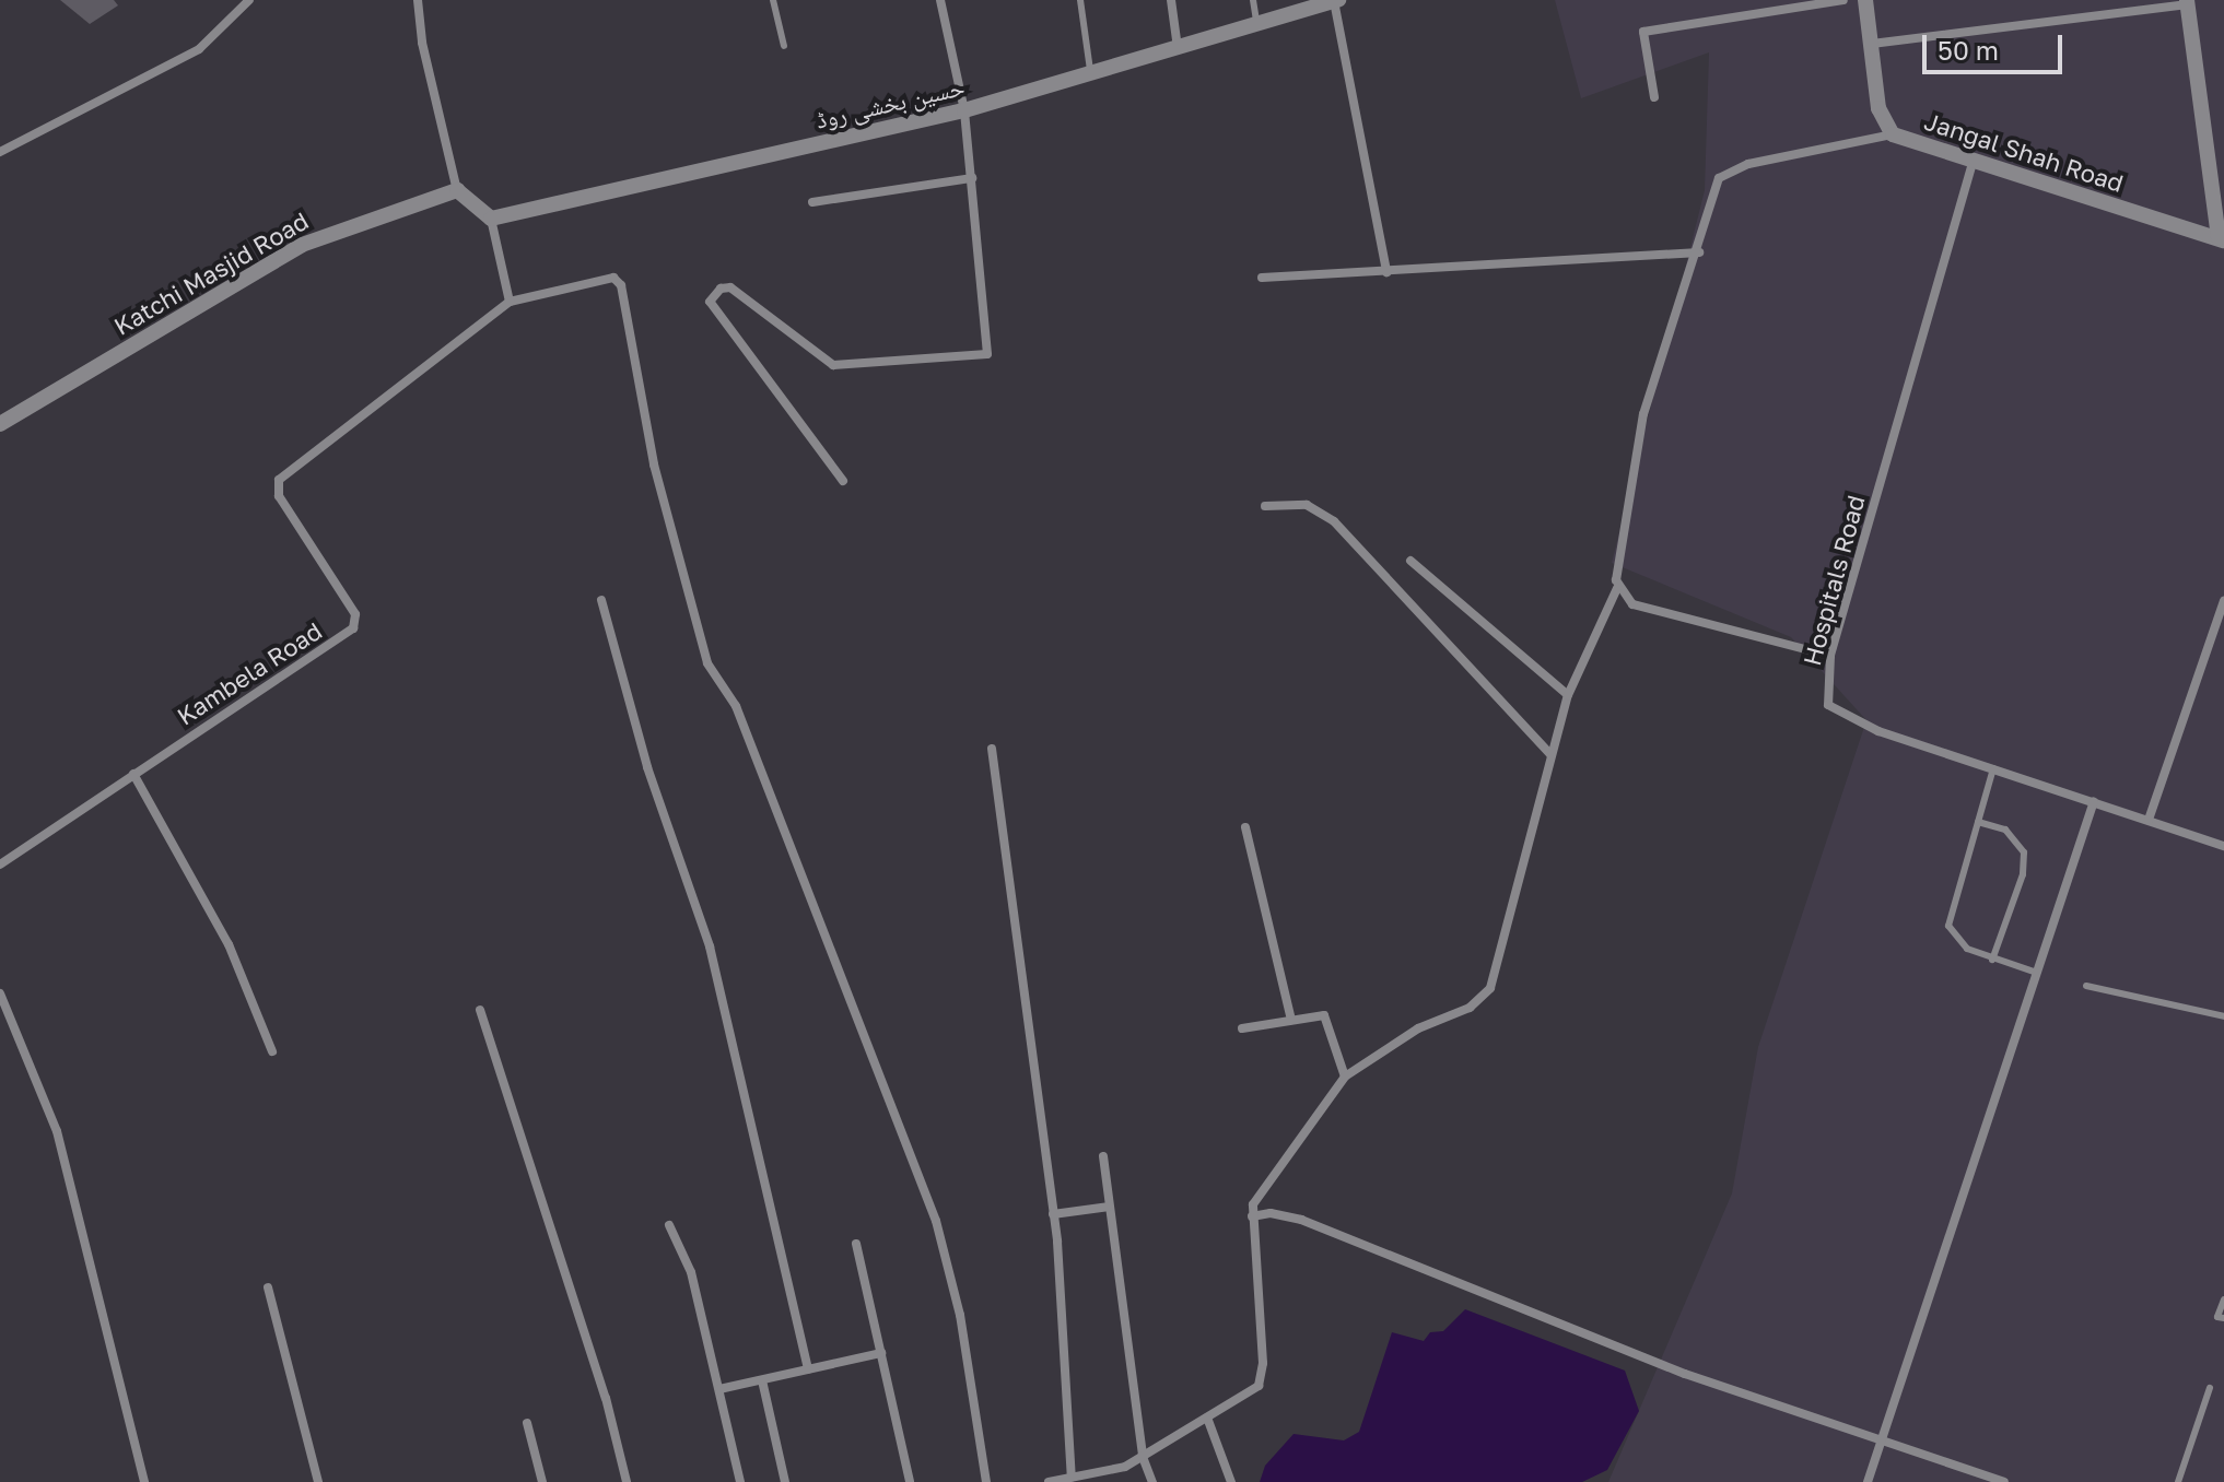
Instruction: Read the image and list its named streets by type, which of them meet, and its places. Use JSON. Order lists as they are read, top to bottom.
{
  "streets": {
    "street": [
      "حسین بخشی روڈ",
      "Jangal Shah Road",
      "Katchi Masjid Road",
      "Hospitals Road",
      "Kambela Road"
    ]
  },
  "crossings": [
    ["Jangal Shah Road", "Hospitals Road"]
  ],
  "scale_bar": "50 m"
}
